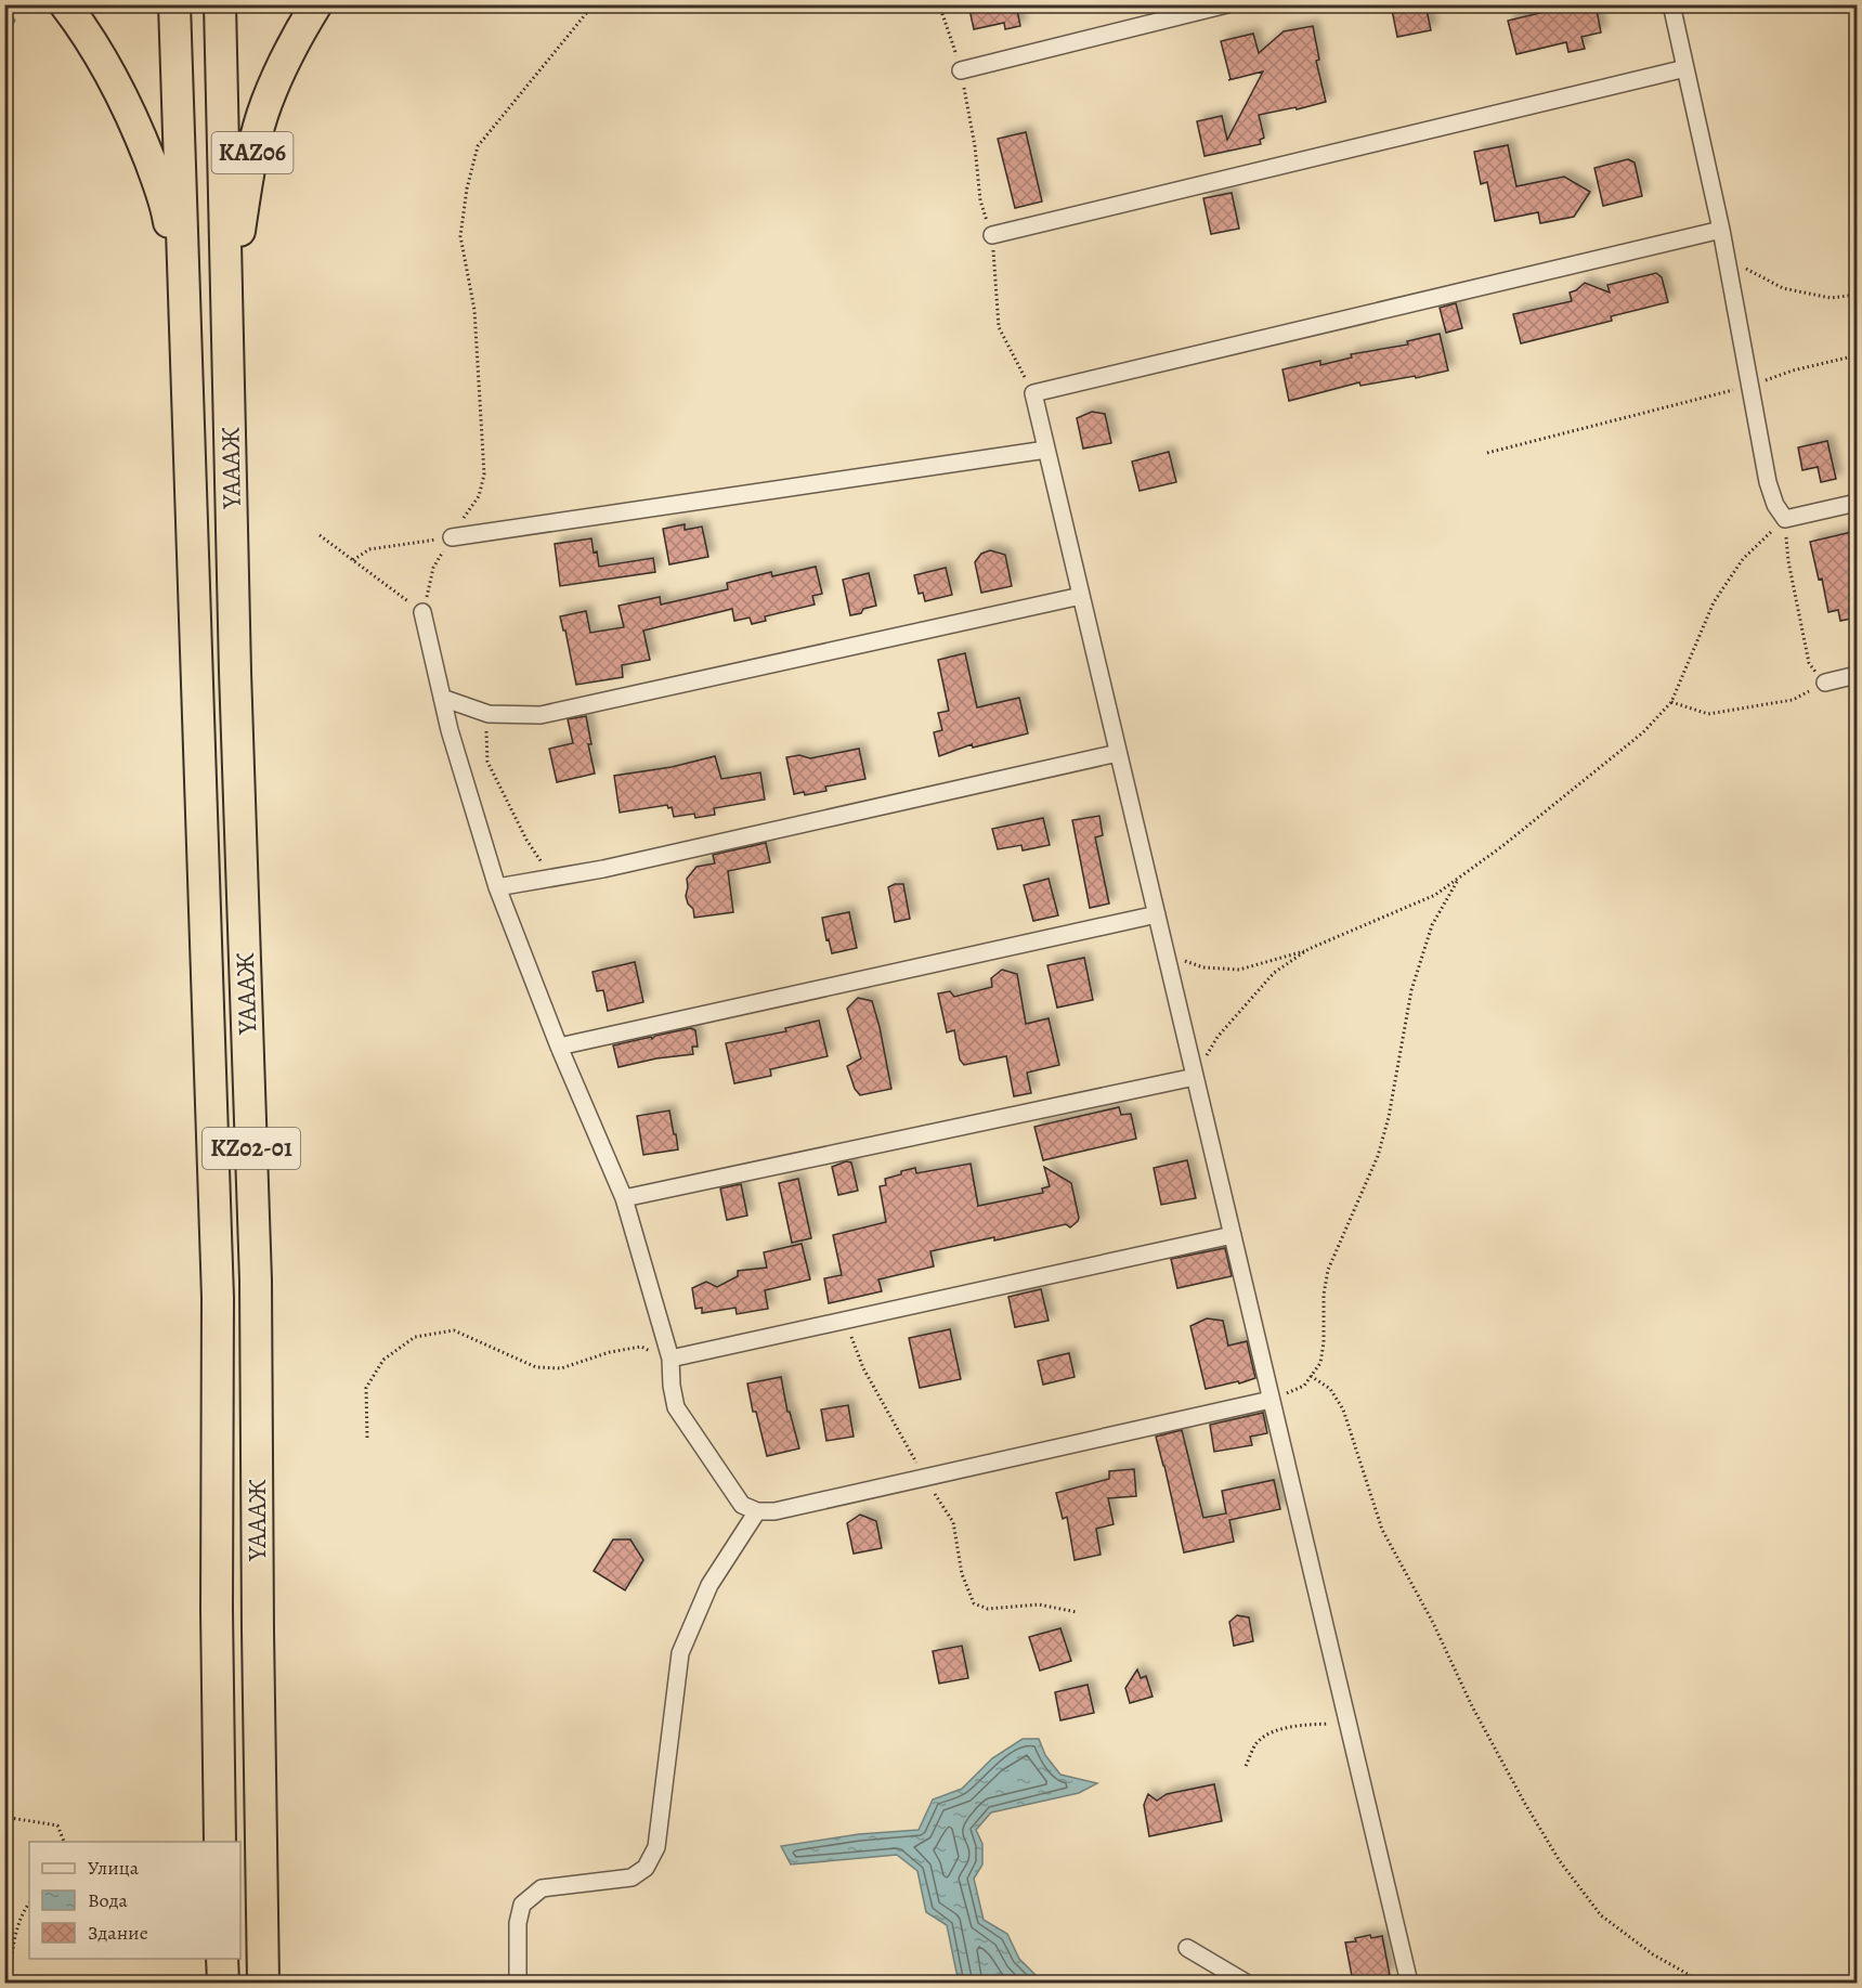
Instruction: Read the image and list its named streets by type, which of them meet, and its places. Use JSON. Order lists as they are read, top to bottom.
{
  "streets": {
    "highway": ["KАZ06", "ҮАААЖ", "KZ02-01"]
  },
  "crossings": [
    ["KАZ06", "ҮАААЖ"]
  ],
  "legend": ["Улица", "Вода", "Здание"]
}
